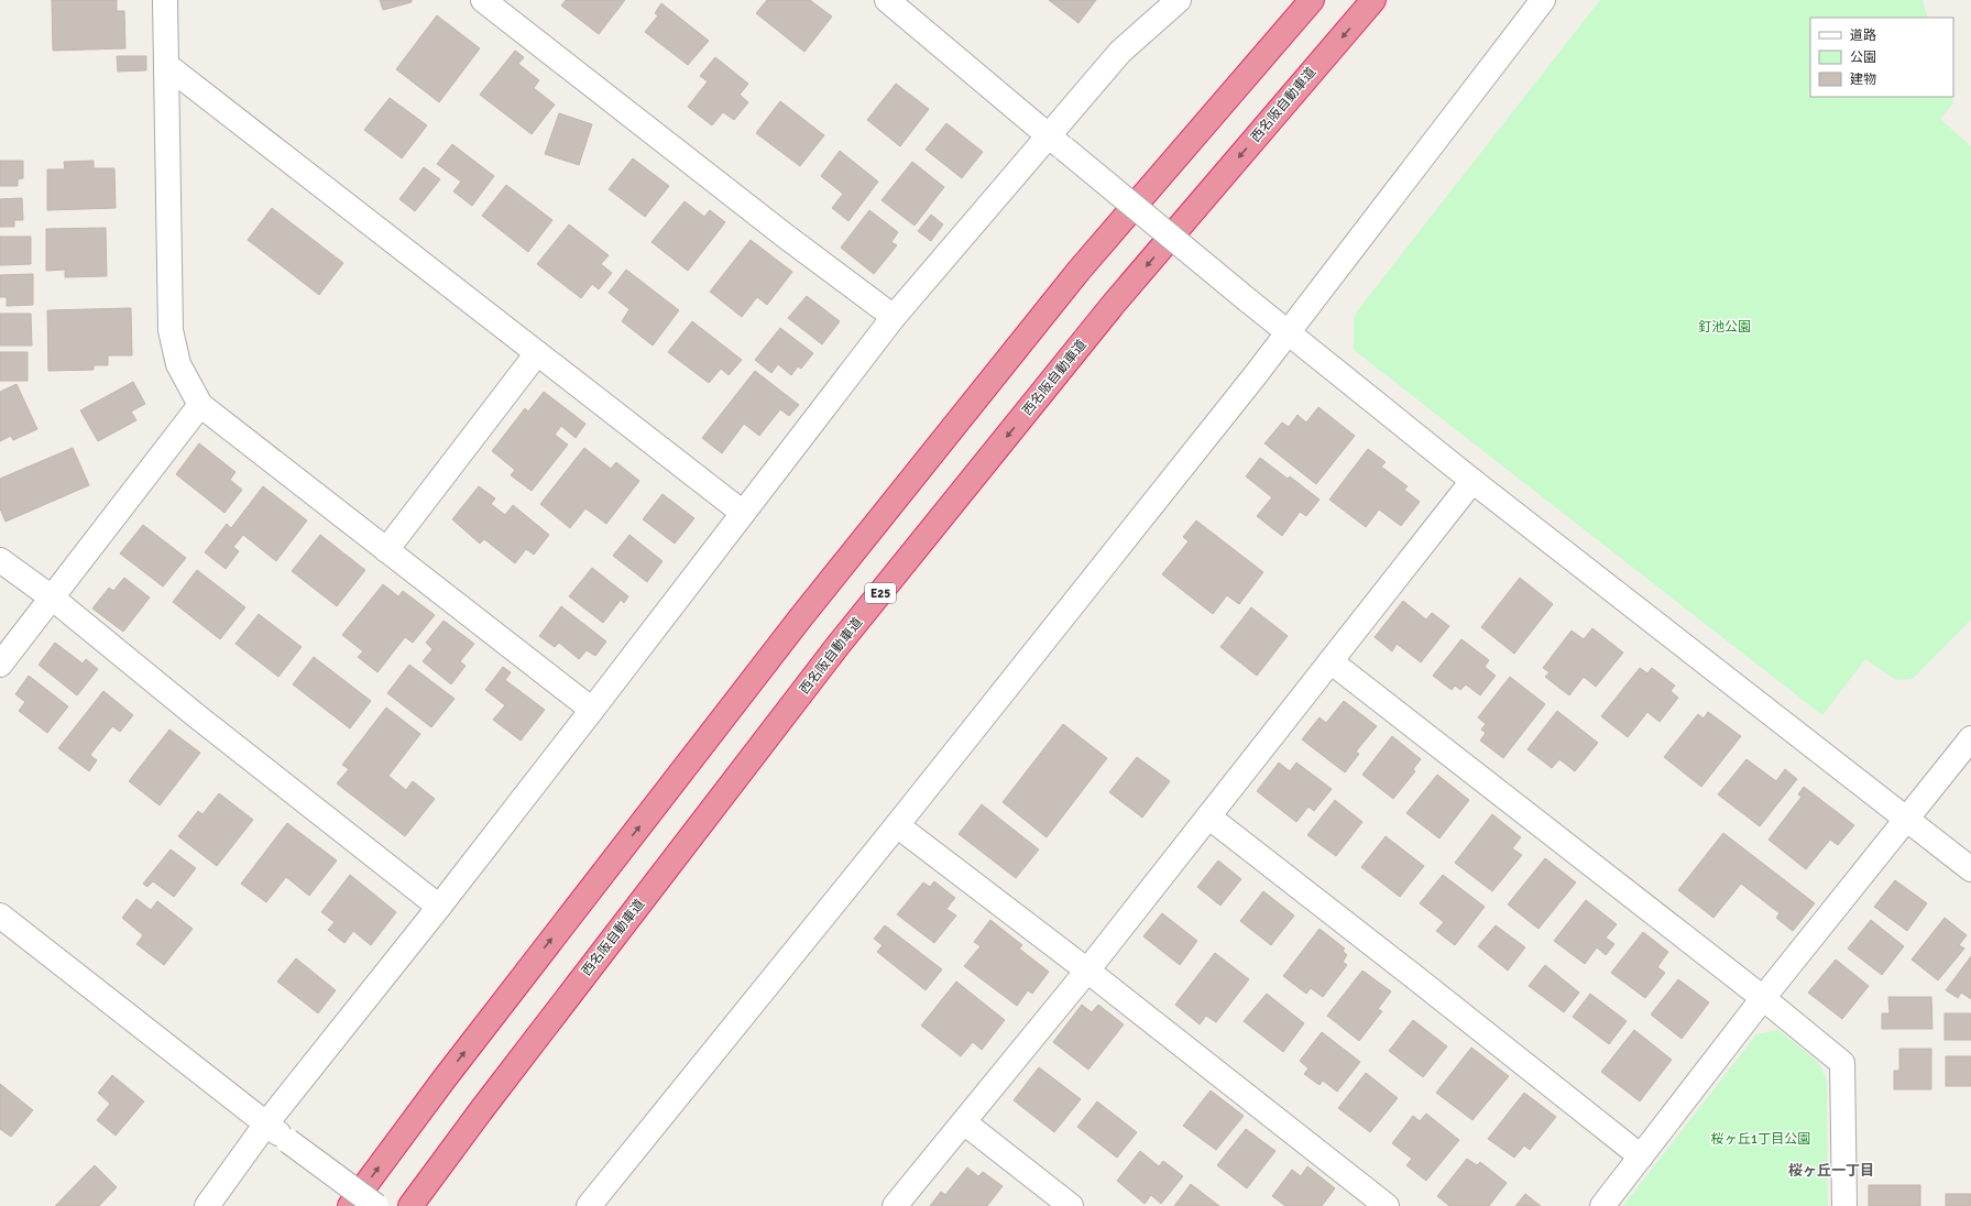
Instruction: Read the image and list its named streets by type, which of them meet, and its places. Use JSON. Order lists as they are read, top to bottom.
{
  "streets": {
    "highway": ["西名阪自動車道", "E25"]
  },
  "districts": ["桜ヶ丘一丁目"],
  "parks": ["釘池公園", "桜ヶ丘1丁目公園"],
  "legend": ["道路", "公園", "建物"]
}
